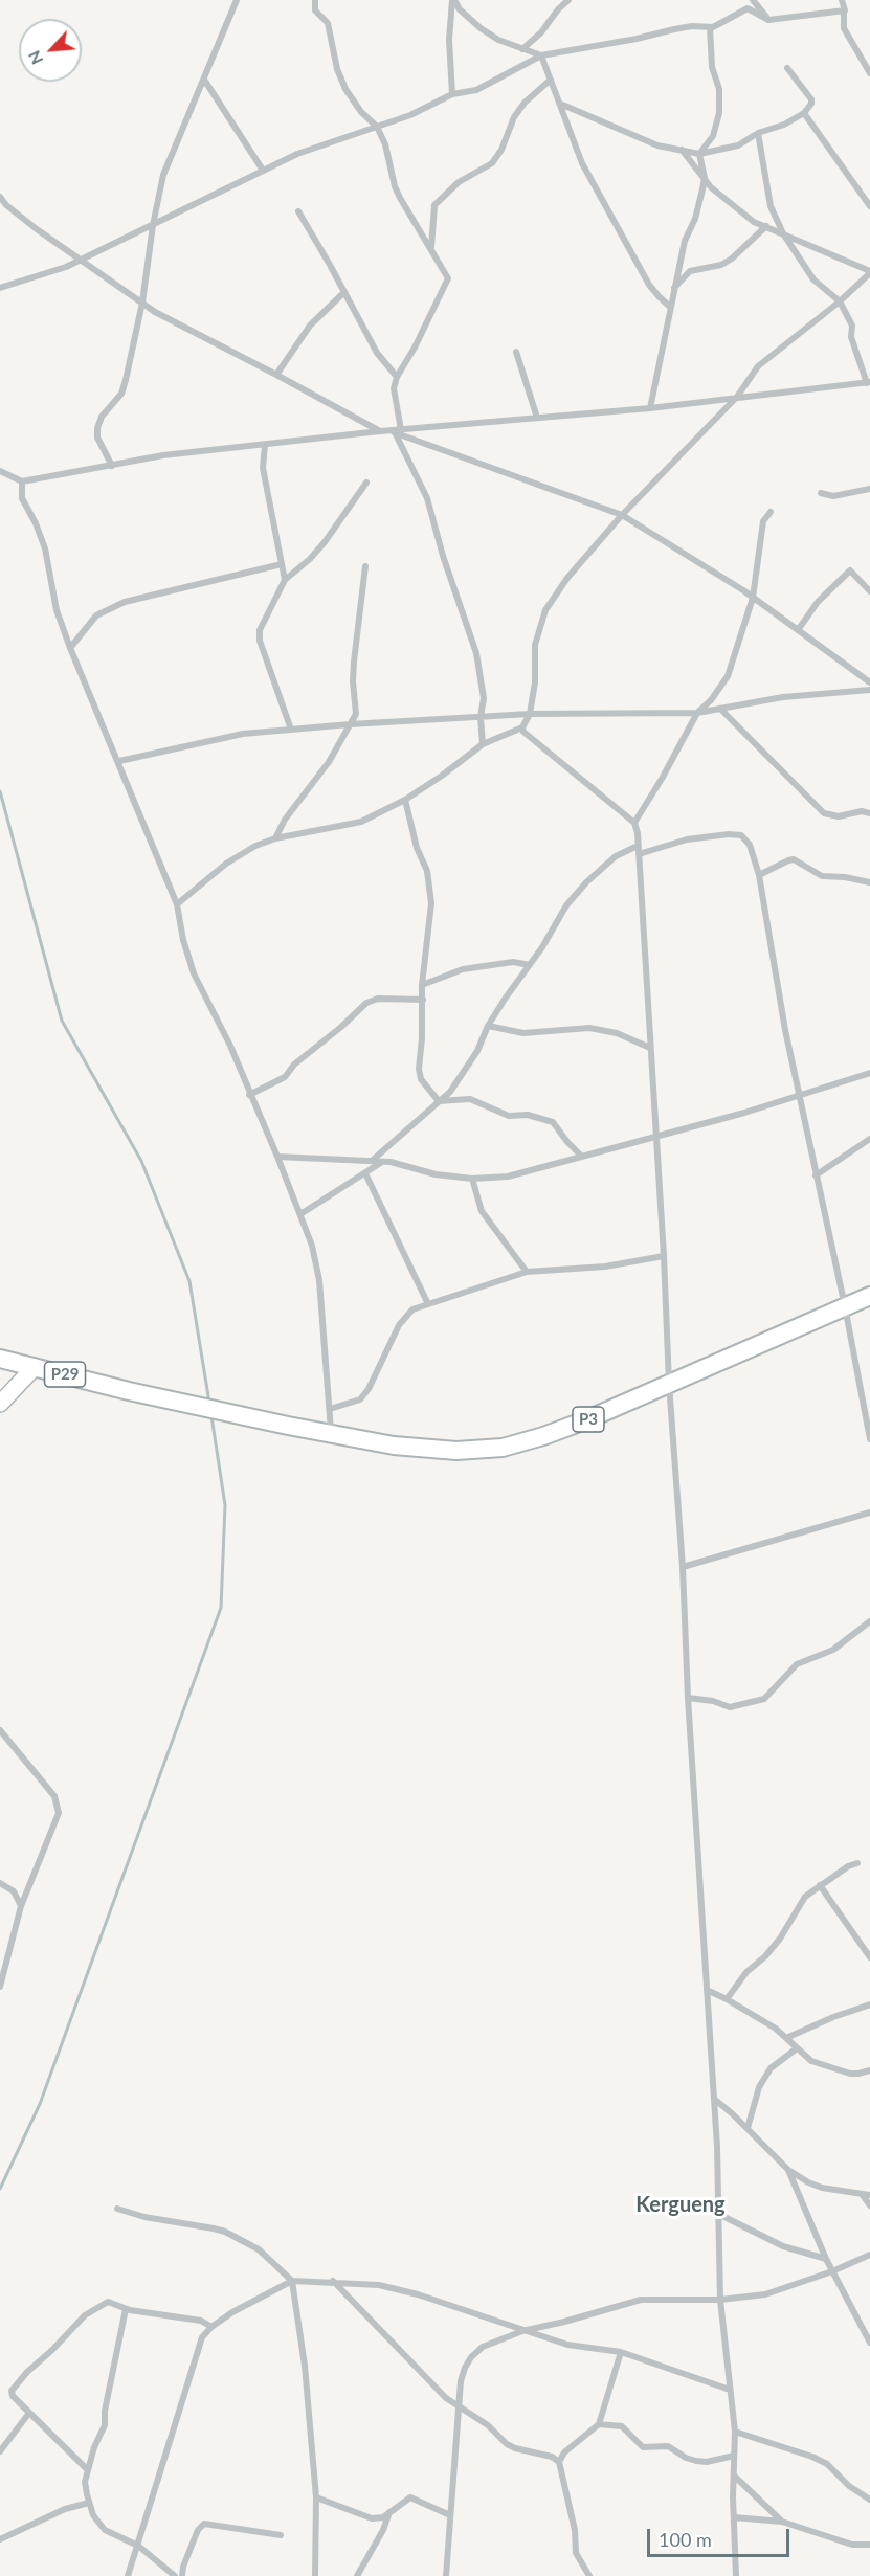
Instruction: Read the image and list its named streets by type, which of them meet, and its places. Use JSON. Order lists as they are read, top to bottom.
{
  "streets": {
    "main road": ["P29", "P3"]
  },
  "crossings": [
    ["P29", "P3"]
  ],
  "districts": ["Kergueng"],
  "scale_bar": "100 m",
  "north": "bottom left"
}
